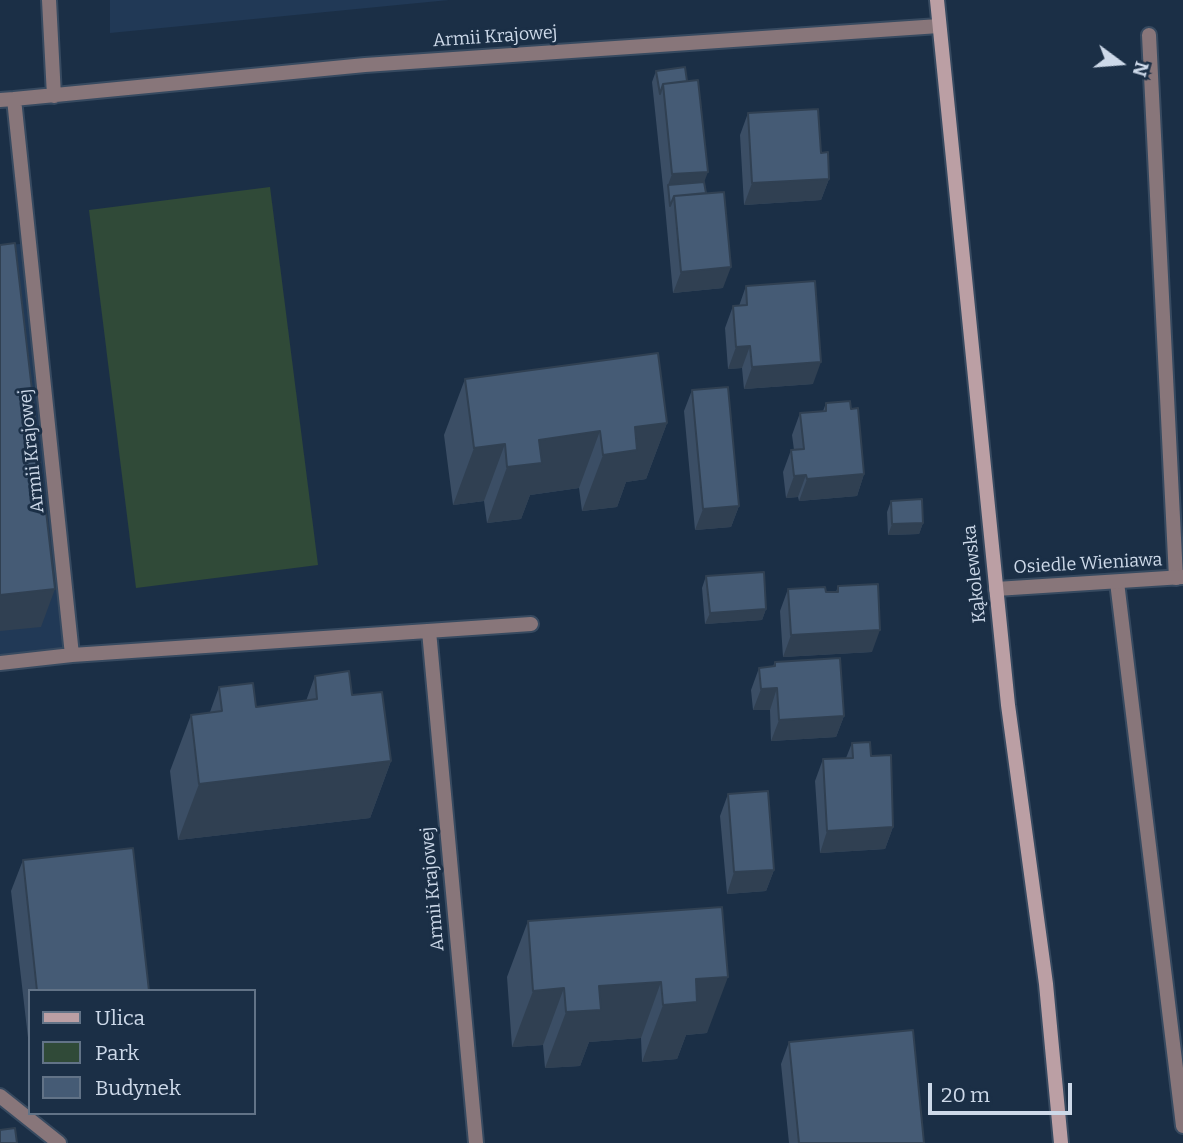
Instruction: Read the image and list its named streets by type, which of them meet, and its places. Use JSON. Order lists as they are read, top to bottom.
{
  "streets": {
    "street": ["Armii Krajowej", "Osiedle Wieniawa", "Kąkolewska"]
  },
  "crossings": [
    ["Armii Krajowej", "Kąkolewska"],
    ["Osiedle Wieniawa", "Kąkolewska"]
  ],
  "legend": ["Ulica", "Park", "Budynek"],
  "scale_bar": "20 m",
  "north": "right"
}
